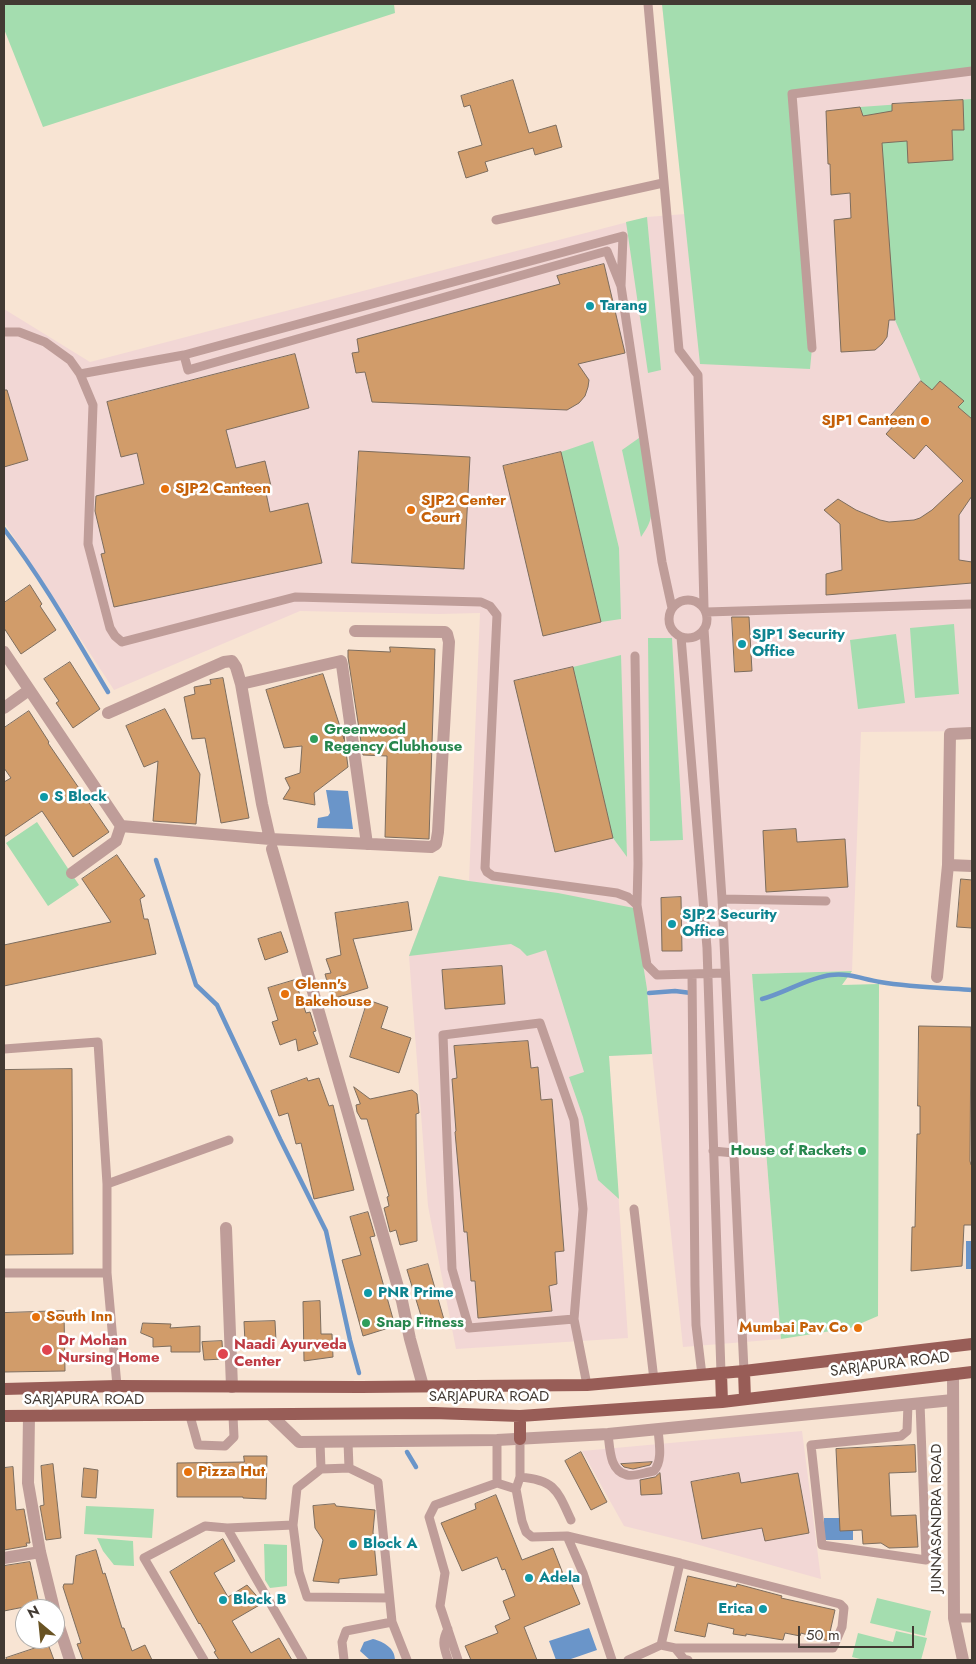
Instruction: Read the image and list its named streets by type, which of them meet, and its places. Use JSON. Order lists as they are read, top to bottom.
{
  "streets": {
    "main road": ["SARJAPURA ROAD"],
    "street": ["JUNNASANDRA ROAD"]
  },
  "crossings": [
    ["SARJAPURA ROAD", "JUNNASANDRA ROAD"]
  ],
  "places": [
    "Tarang",
    "SJP1 Canteen",
    "SJP2 Canteen",
    "SJP2 Center Court",
    "SJP1 Security Office",
    "Greenwood Regency Clubhouse",
    "S Block",
    "SJP2 Security Office",
    "Glenn's Bakehouse",
    "House of Rackets",
    "PNR Prime",
    "South Inn",
    "Snap Fitness",
    "Mumbai Pav Co",
    "Dr Mohan Nursing Home",
    "Naadi Ayurveda Center",
    "Pizza Hut",
    "Block A",
    "Adela",
    "Block B",
    "Erica"
  ],
  "scale_bar": "50 m",
  "north": "top left"
}
